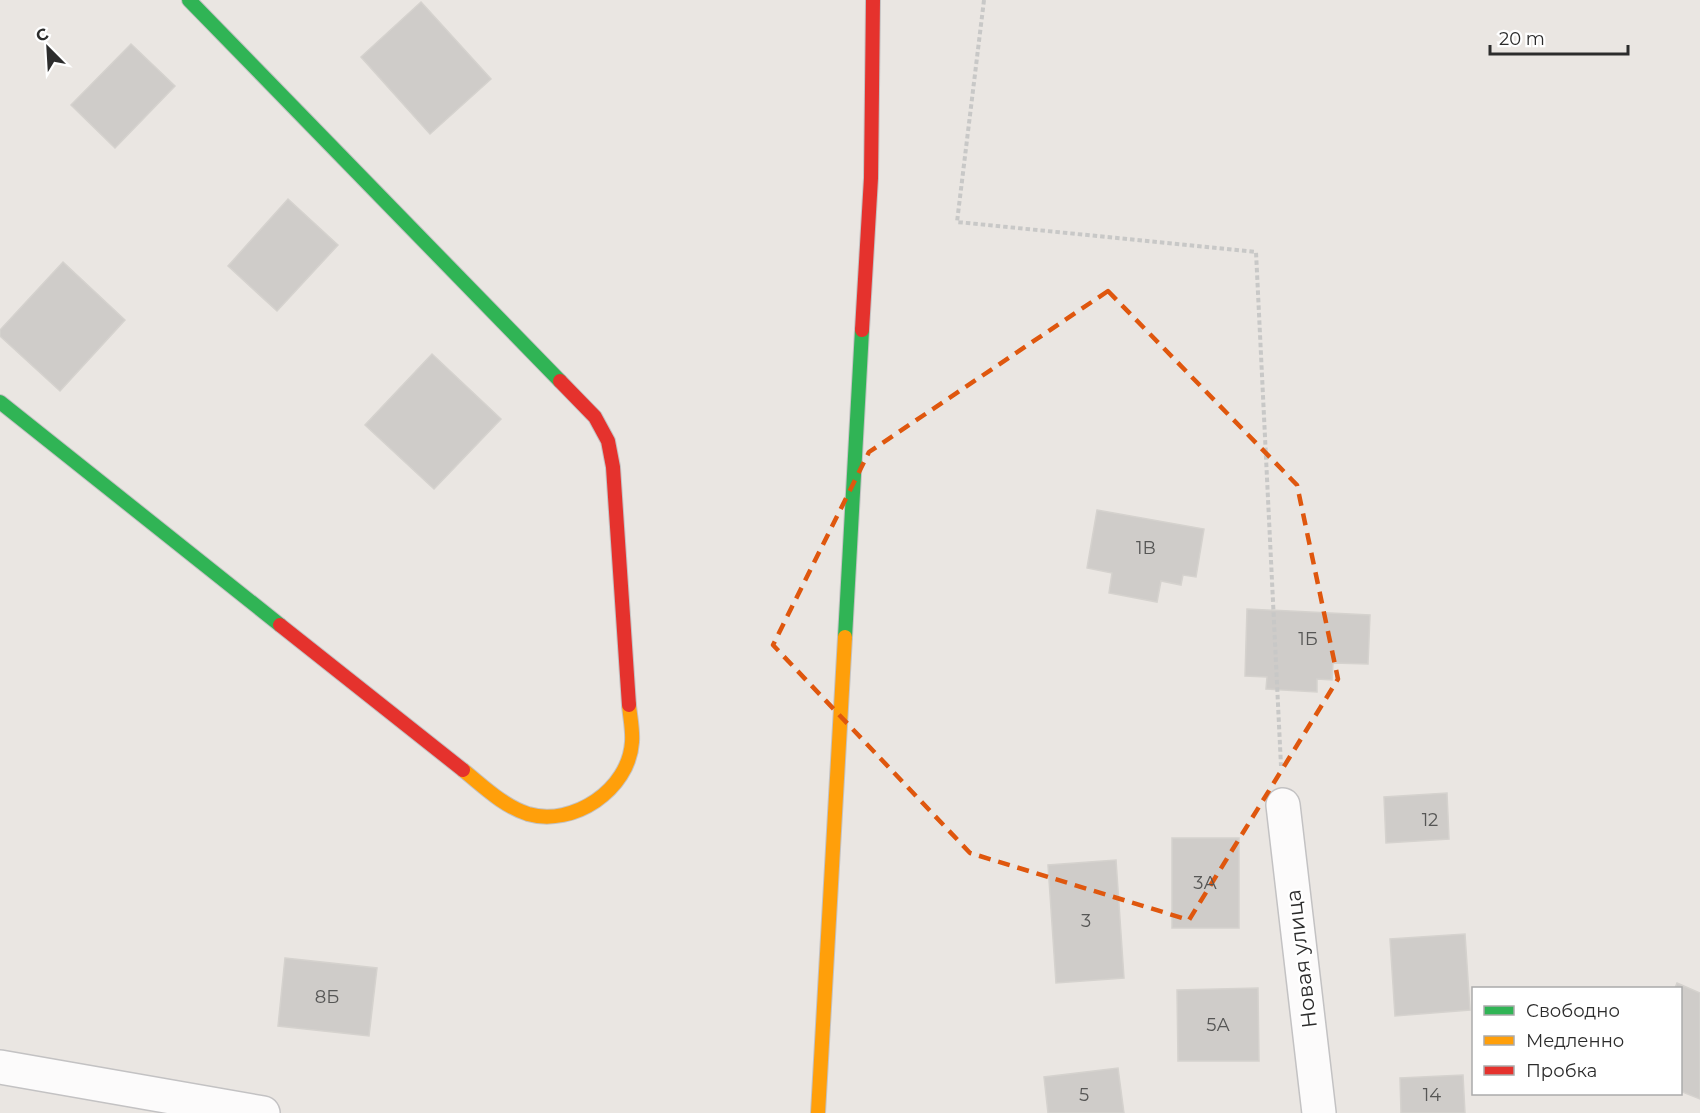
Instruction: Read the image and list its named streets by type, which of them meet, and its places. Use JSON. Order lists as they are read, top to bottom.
{
  "streets": {
    "street": ["Новая улица"]
  },
  "house_numbers": [
    "1В",
    "1Б",
    "12",
    "3А",
    "3",
    "8Б",
    "5А",
    "5",
    "14"
  ],
  "legend": ["Свободно", "Медленно", "Пробка"],
  "scale_bar": "20 m",
  "north": "top left"
}
